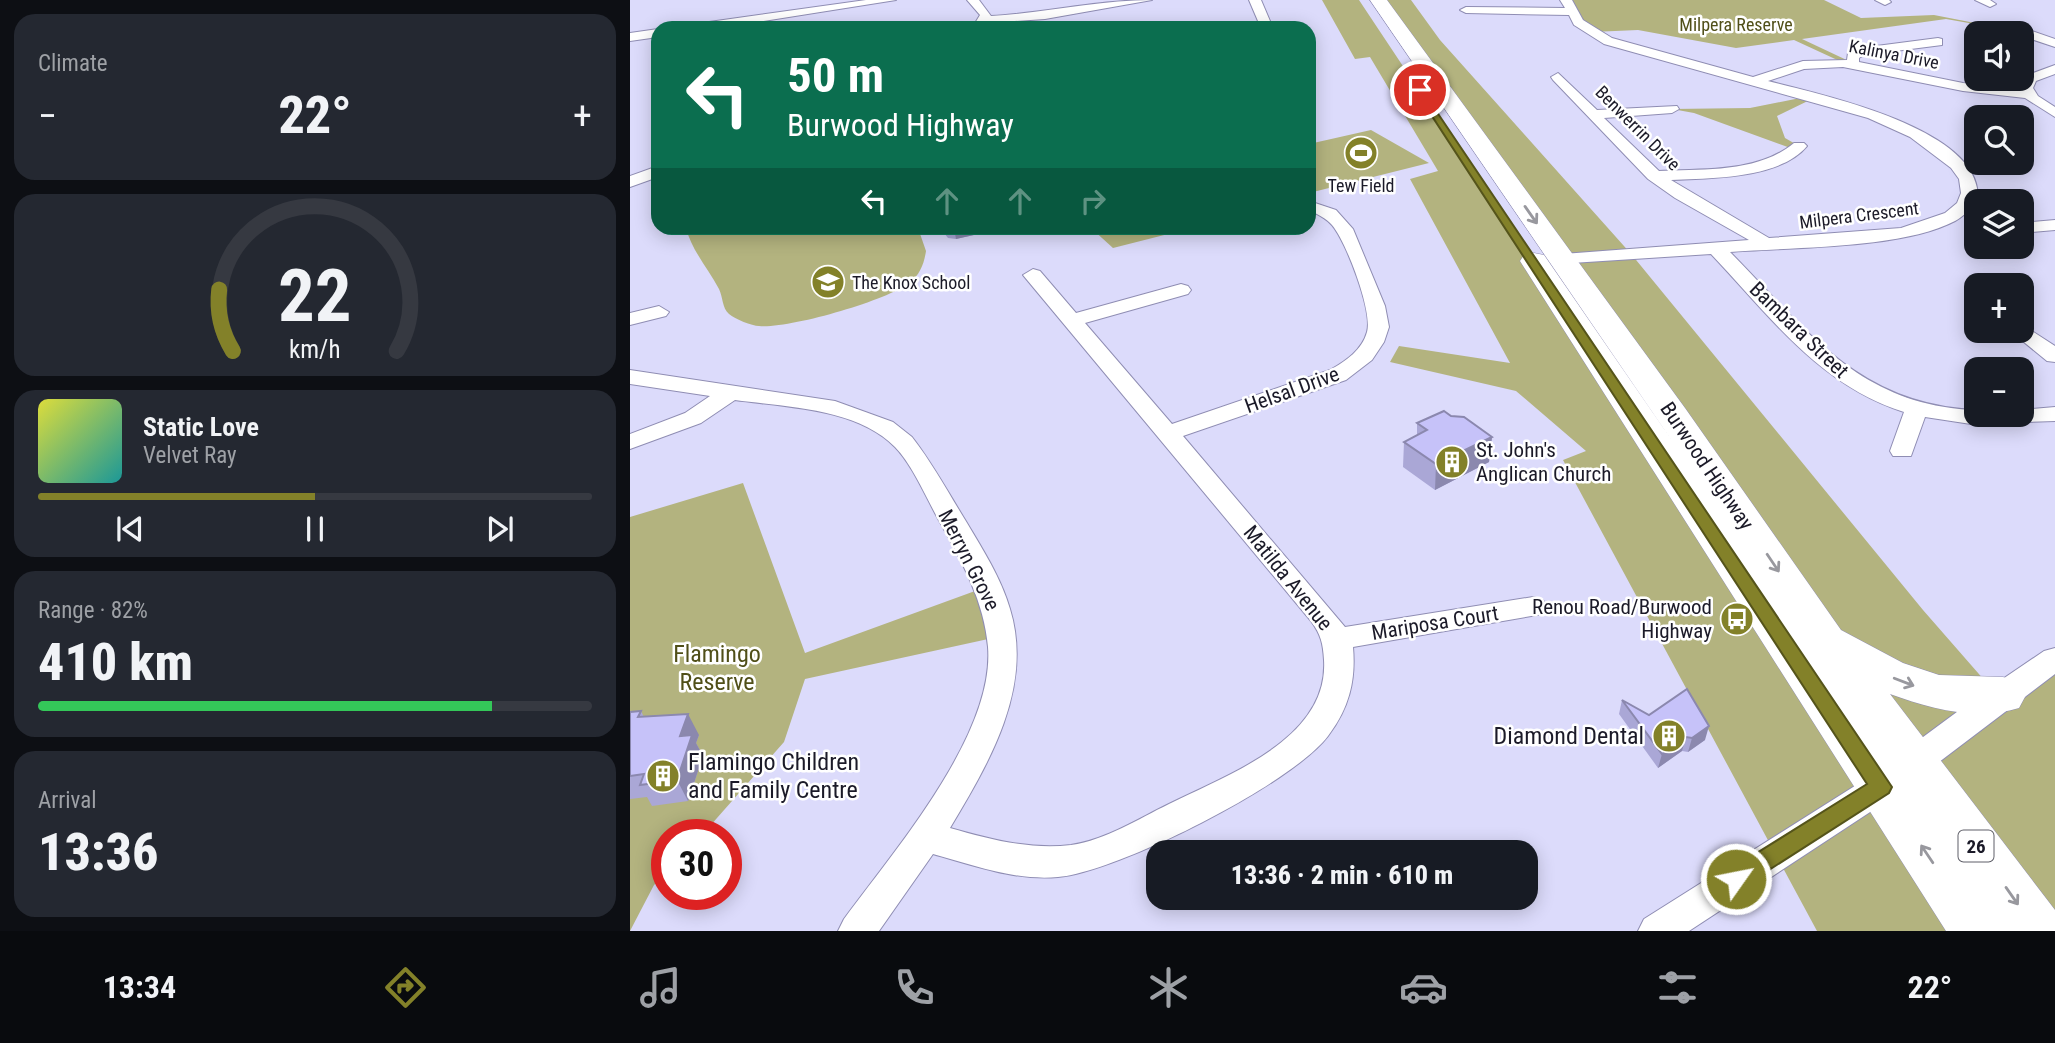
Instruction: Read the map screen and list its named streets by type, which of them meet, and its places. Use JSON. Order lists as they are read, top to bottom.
{
  "streets": {
    "highway": ["Burwood Highway", "26"],
    "street": [
      "Kalinya Drive",
      "Benwerrin Drive",
      "Milpera Crescent",
      "Bambara Street",
      "Helsal Drive",
      "Merryn Grove",
      "Matilda Avenue",
      "Mariposa Court"
    ]
  },
  "crossings": [
    ["Benwerrin Drive", "Milpera Crescent"],
    ["Milpera Crescent", "Bambara Street"],
    ["Milpera Crescent", "Burwood Highway"],
    ["Helsal Drive", "Matilda Avenue"],
    ["Merryn Grove", "Matilda Avenue"],
    ["Matilda Avenue", "Mariposa Court"]
  ],
  "parks": ["Milpera Reserve", "Flamingo Reserve"],
  "places": {
    "sports": ["Tew Field"],
    "school or university": ["The Knox School"],
    "building": ["St. John's Anglican Church", "Diamond Dental", "Flamingo Children and Family Centre"],
    "bus stop": ["Renou Road/Burwood Highway"]
  },
  "page": {
    "tile": [
      "Climate",
      ["Range · 82%", "410 km"],
      ["Arrival", "13:36"]
    ],
    "map_buttons": ["+", "−"],
    "turn": ["50 m", "Burwood Highway"],
    "heat": ["−", "22°", "+"],
    "song": ["Static Love", "Velvet Ray"],
    "limit": "30",
    "trip": "13:36 · 2 min · 610 m",
    "tabs": ["13:34", "22°"],
    "gauge": ["22", "km/h"]
  }
}
